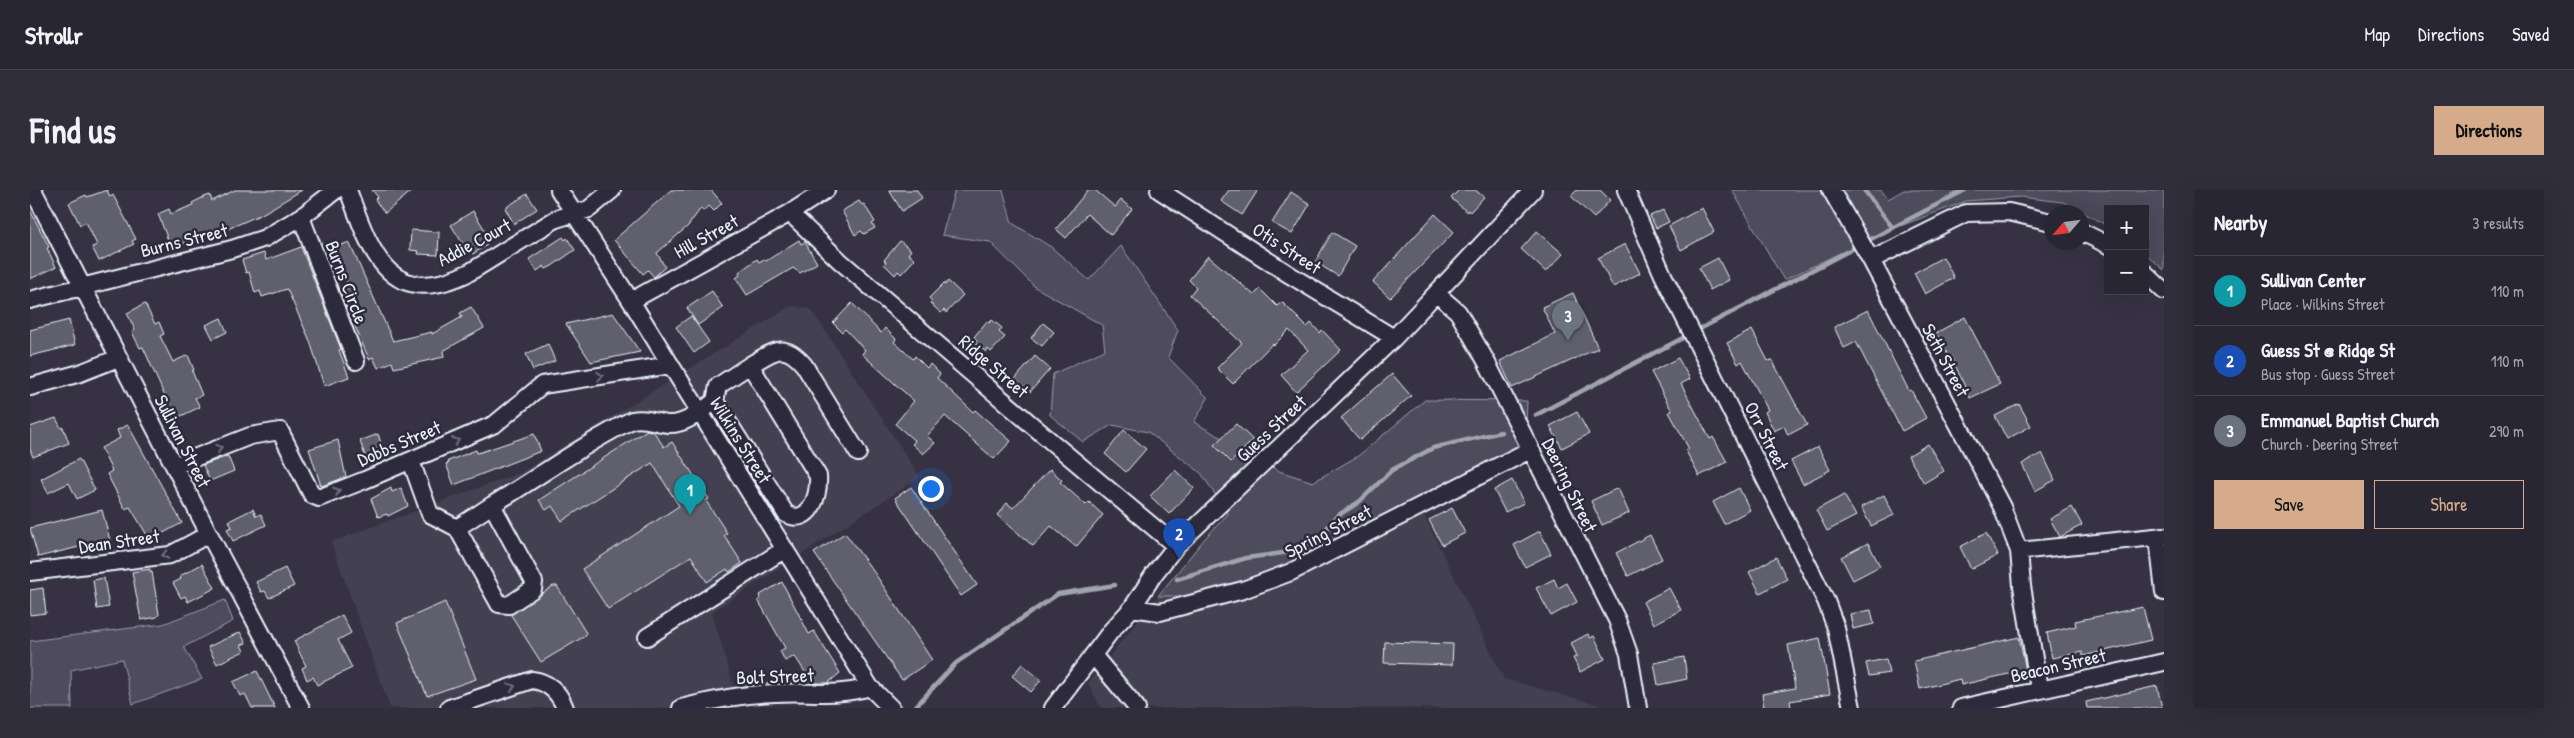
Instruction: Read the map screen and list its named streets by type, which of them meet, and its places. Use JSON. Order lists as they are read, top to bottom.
{
  "streets": {
    "street": [
      "Hill Street",
      "Burns Street",
      "Addie Court",
      "Otis Street",
      "Burns Circle",
      "Seth Street",
      "Ridge Street",
      "Guess Street",
      "Orr Street",
      "Wilkins Street",
      "Sullivan Street",
      "Dobbs Street",
      "Deering Street",
      "Spring Street",
      "Dean Street",
      "Beacon Street",
      "Bolt Street"
    ]
  },
  "crossings": [
    ["Hill Street", "Ridge Street"],
    ["Hill Street", "Wilkins Street"],
    ["Burns Street", "Burns Circle"],
    ["Burns Street", "Sullivan Street"],
    ["Addie Court", "Wilkins Street"],
    ["Otis Street", "Guess Street"],
    ["Seth Street", "Beacon Street"],
    ["Ridge Street", "Guess Street"],
    ["Guess Street", "Deering Street"],
    ["Guess Street", "Spring Street"],
    ["Wilkins Street", "Dobbs Street"],
    ["Wilkins Street", "Bolt Street"],
    ["Sullivan Street", "Dobbs Street"],
    ["Sullivan Street", "Dean Street"],
    ["Deering Street", "Spring Street"]
  ],
  "one_way": ["Dean Street"],
  "north": "bottom left",
  "page": {
    "header": "Strollr",
    "nav": ["Map", "Directions", "Saved"],
    "buttons": [
      "Directions",
      ["Save", "Share"]
    ],
    "title": "Find us",
    "heading": ["Nearby", "3 results"],
    "map_buttons": ["+", "−"],
    "list": [
      {
        "mark": "1",
        "name": "Sullivan Center",
        "note": "Place · Wilkins Street",
        "value": "110 m"
      },
      {
        "mark": "2",
        "name": "Guess St @ Ridge St",
        "note": "Bus stop · Guess Street",
        "value": "110 m"
      },
      {
        "mark": "3",
        "name": "Emmanuel Baptist Church",
        "note": "Church · Deering Street",
        "value": "290 m"
      }
    ],
    "pins": ["3", "1", "2"]
  }
}
